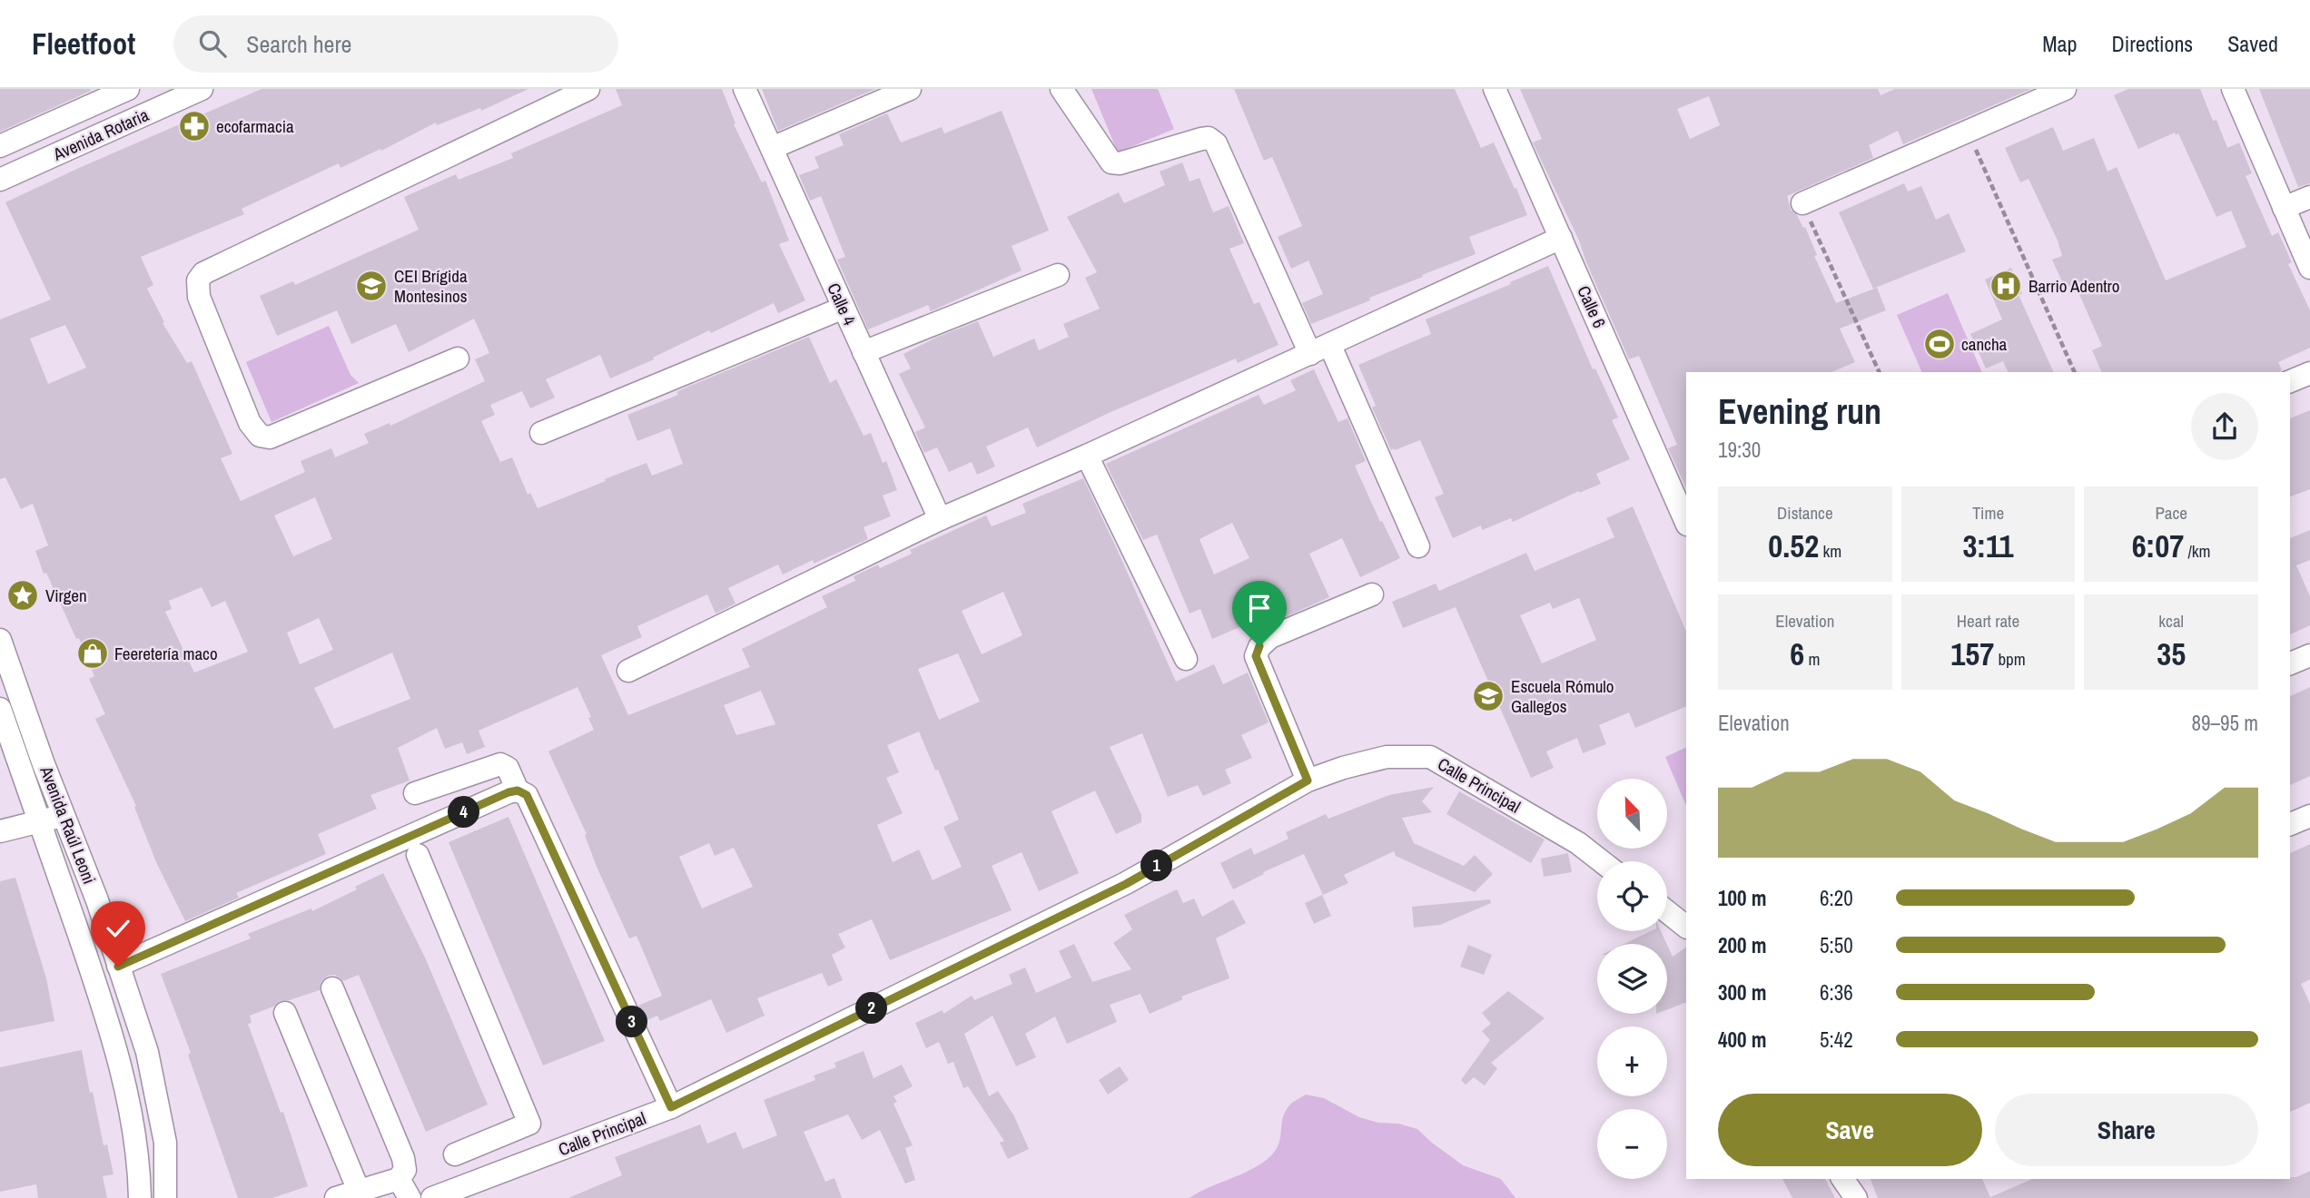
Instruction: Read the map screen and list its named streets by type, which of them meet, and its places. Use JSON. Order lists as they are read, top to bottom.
{
  "streets": {
    "street": [
      "Avenida Rotaria",
      "Calle 4",
      "Calle 6",
      "Calle Principal",
      "Avenida Raúl Leoni"
    ]
  },
  "places": {
    "pharmacy": ["ecofarmacia"],
    "school or university": ["CEI Brígida Montesinos", "Escuela Rómulo Gallegos"],
    "hospital": ["Barrio Adentro"],
    "sports": ["cancha"],
    "place": ["Virgen"],
    "shop": ["Feeretería maco"]
  },
  "north": "top left",
  "page": {
    "header": "Fleetfoot",
    "search": "Search here",
    "nav": ["Map", "Directions", "Saved"],
    "heading": ["Evening run", "19:30"],
    "stats": [
      ["Distance", "0.52 km"],
      ["Time", "3:11"],
      ["Pace", "6:07 /km"],
      ["Elevation", "6 m"],
      ["Heart rate", "157 bpm"],
      ["kcal", "35"]
    ],
    "chart": ["Elevation", "89–95 m"],
    "map_buttons": ["+", "−"],
    "pins": [
      "4",
      "1",
      "2",
      "3"
    ],
    "list": [
      {
        "name": "100 m",
        "note": "6:20"
      },
      {
        "name": "200 m",
        "note": "5:50"
      },
      {
        "name": "300 m",
        "note": "6:36"
      },
      {
        "name": "400 m",
        "note": "5:42"
      }
    ],
    "buttons": ["Save", "Share"]
  }
}
